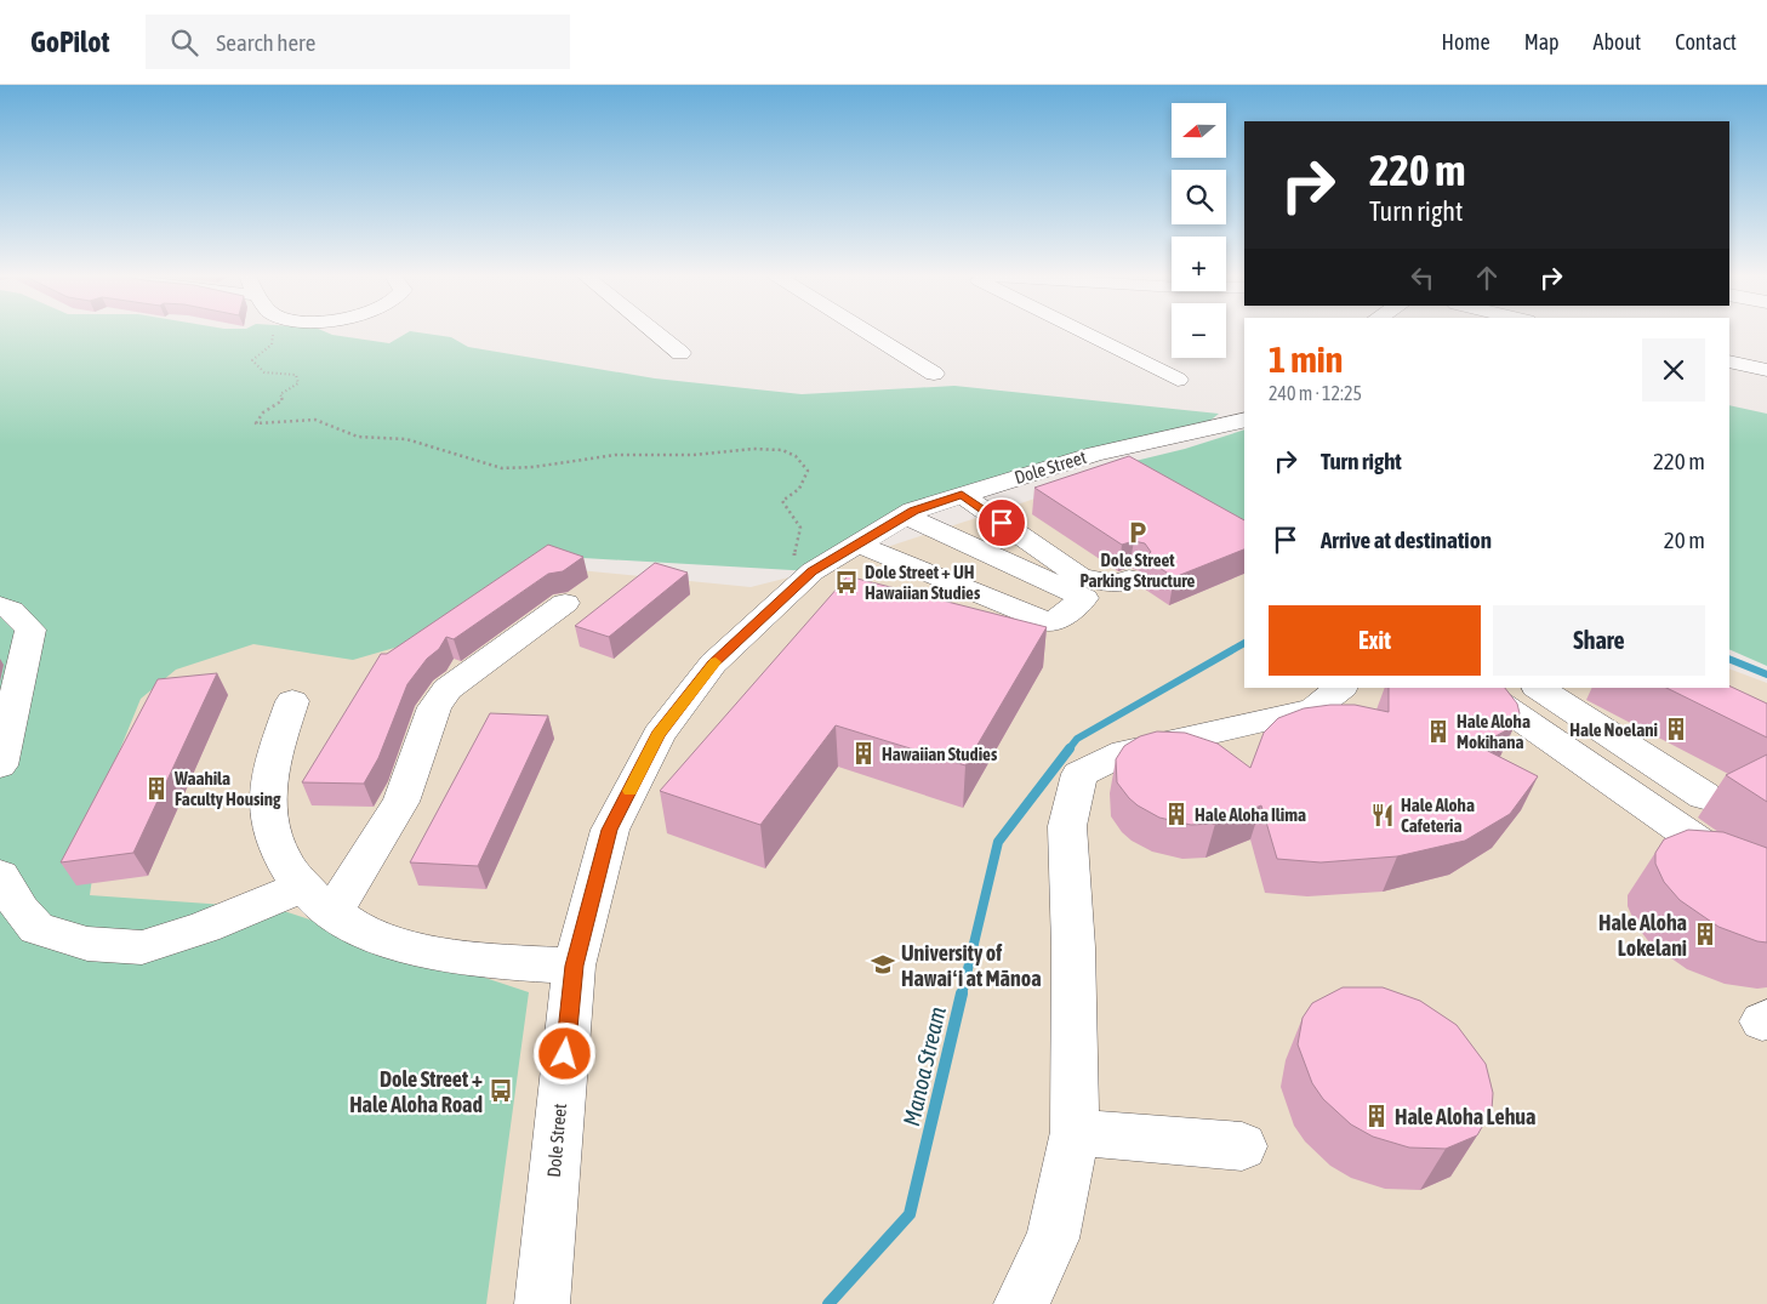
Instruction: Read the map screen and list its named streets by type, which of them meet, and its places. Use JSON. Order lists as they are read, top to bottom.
{
  "streets": {
    "street": ["Dole Street"]
  },
  "water": ["Manoa Stream"],
  "places": {
    "parking": ["Dole Street Parking Structure"],
    "bus stop": ["Dole Street + UH Hawaiian Studies", "Dole Street + Hale Aloha Road"],
    "building": [
      "Hale Noelani",
      "Hale Aloha Mokihana",
      "Hawaiian Studies",
      "Waahila Faculty Housing",
      "Hale Aloha Ilima",
      "Hale Aloha Lokelani",
      "Hale Aloha Lehua"
    ],
    "restaurant": ["Hale Aloha Cafeteria"],
    "school or university": ["University of Hawaiʻi at Mānoa"]
  },
  "north": "left",
  "page": {
    "header": "GoPilot",
    "search": "Search here",
    "nav": [
      "Home",
      "Map",
      "About",
      "Contact"
    ],
    "map_buttons": ["+", "−"],
    "turn": ["220 m", "Turn right"],
    "heading": ["1 min", "240 m · 12:25"],
    "list": [
      {
        "name": "Turn right",
        "value": "220 m"
      },
      {
        "name": "Arrive at destination",
        "value": "20 m"
      }
    ],
    "buttons": ["Exit", "Share"]
  }
}
